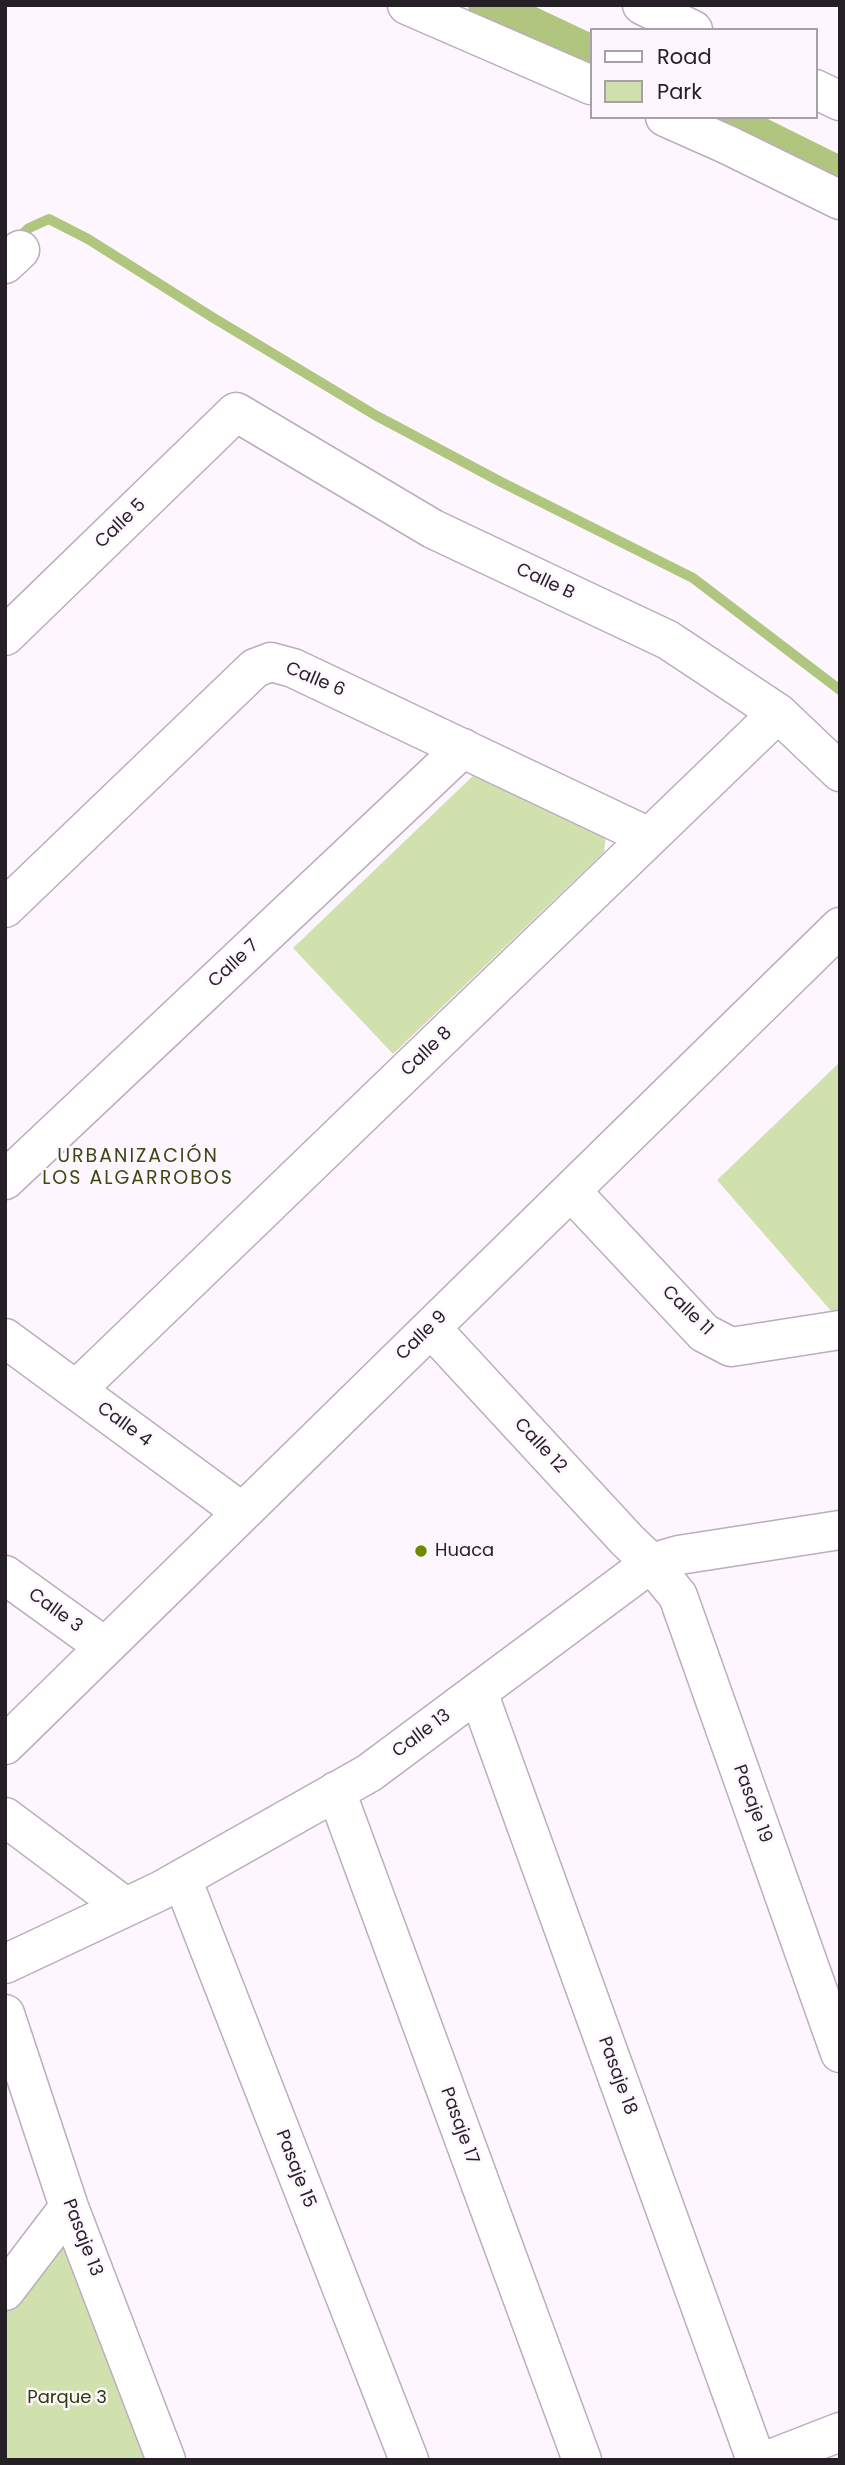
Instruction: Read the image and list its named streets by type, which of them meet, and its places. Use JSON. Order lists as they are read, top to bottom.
{
  "streets": {
    "street": [
      "Calle 5",
      "Calle B",
      "Calle 6",
      "Calle 7",
      "Calle 8",
      "Calle 11",
      "Calle 9",
      "Calle 4",
      "Calle 12",
      "Calle 3",
      "Calle 13",
      "Pasaje 19",
      "Pasaje 18",
      "Pasaje 17",
      "Pasaje 15",
      "Pasaje 13"
    ]
  },
  "crossings": [
    ["Calle 5", "Calle B"],
    ["Calle B", "Calle 8"],
    ["Calle 6", "Calle 7"],
    ["Calle 6", "Calle 8"],
    ["Calle 8", "Calle 4"],
    ["Calle 11", "Calle 9"],
    ["Calle 9", "Calle 4"],
    ["Calle 9", "Calle 12"],
    ["Calle 9", "Calle 3"],
    ["Calle 12", "Calle 13"],
    ["Calle 12", "Pasaje 19"],
    ["Calle 13", "Pasaje 19"],
    ["Calle 13", "Pasaje 18"],
    ["Calle 13", "Pasaje 17"],
    ["Calle 13", "Pasaje 15"]
  ],
  "districts": ["URBANIZACIÓN LOS ALGARROBOS"],
  "parks": ["Parque 3"],
  "places": ["Huaca"],
  "legend": ["Road", "Park"]
}
